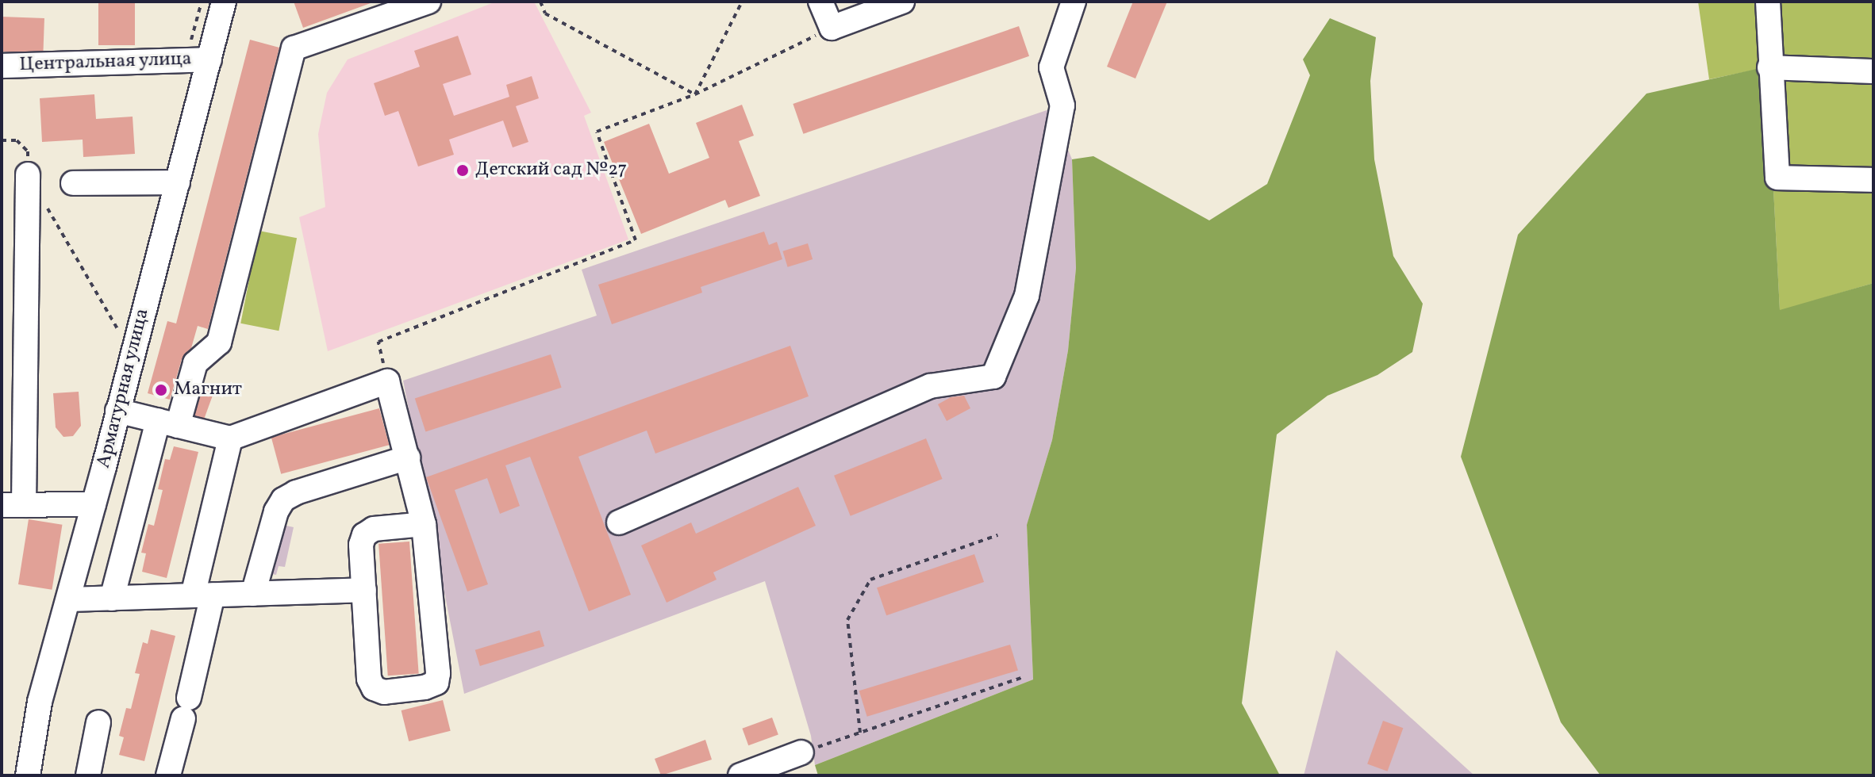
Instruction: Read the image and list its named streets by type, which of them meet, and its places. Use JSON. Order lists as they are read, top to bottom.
{
  "streets": {
    "street": ["Центральная улица", "Арматурная улица"]
  },
  "crossings": [
    ["Центральная улица", "Арматурная улица"]
  ],
  "places": ["Детский сад №27", "Магнит"]
}
